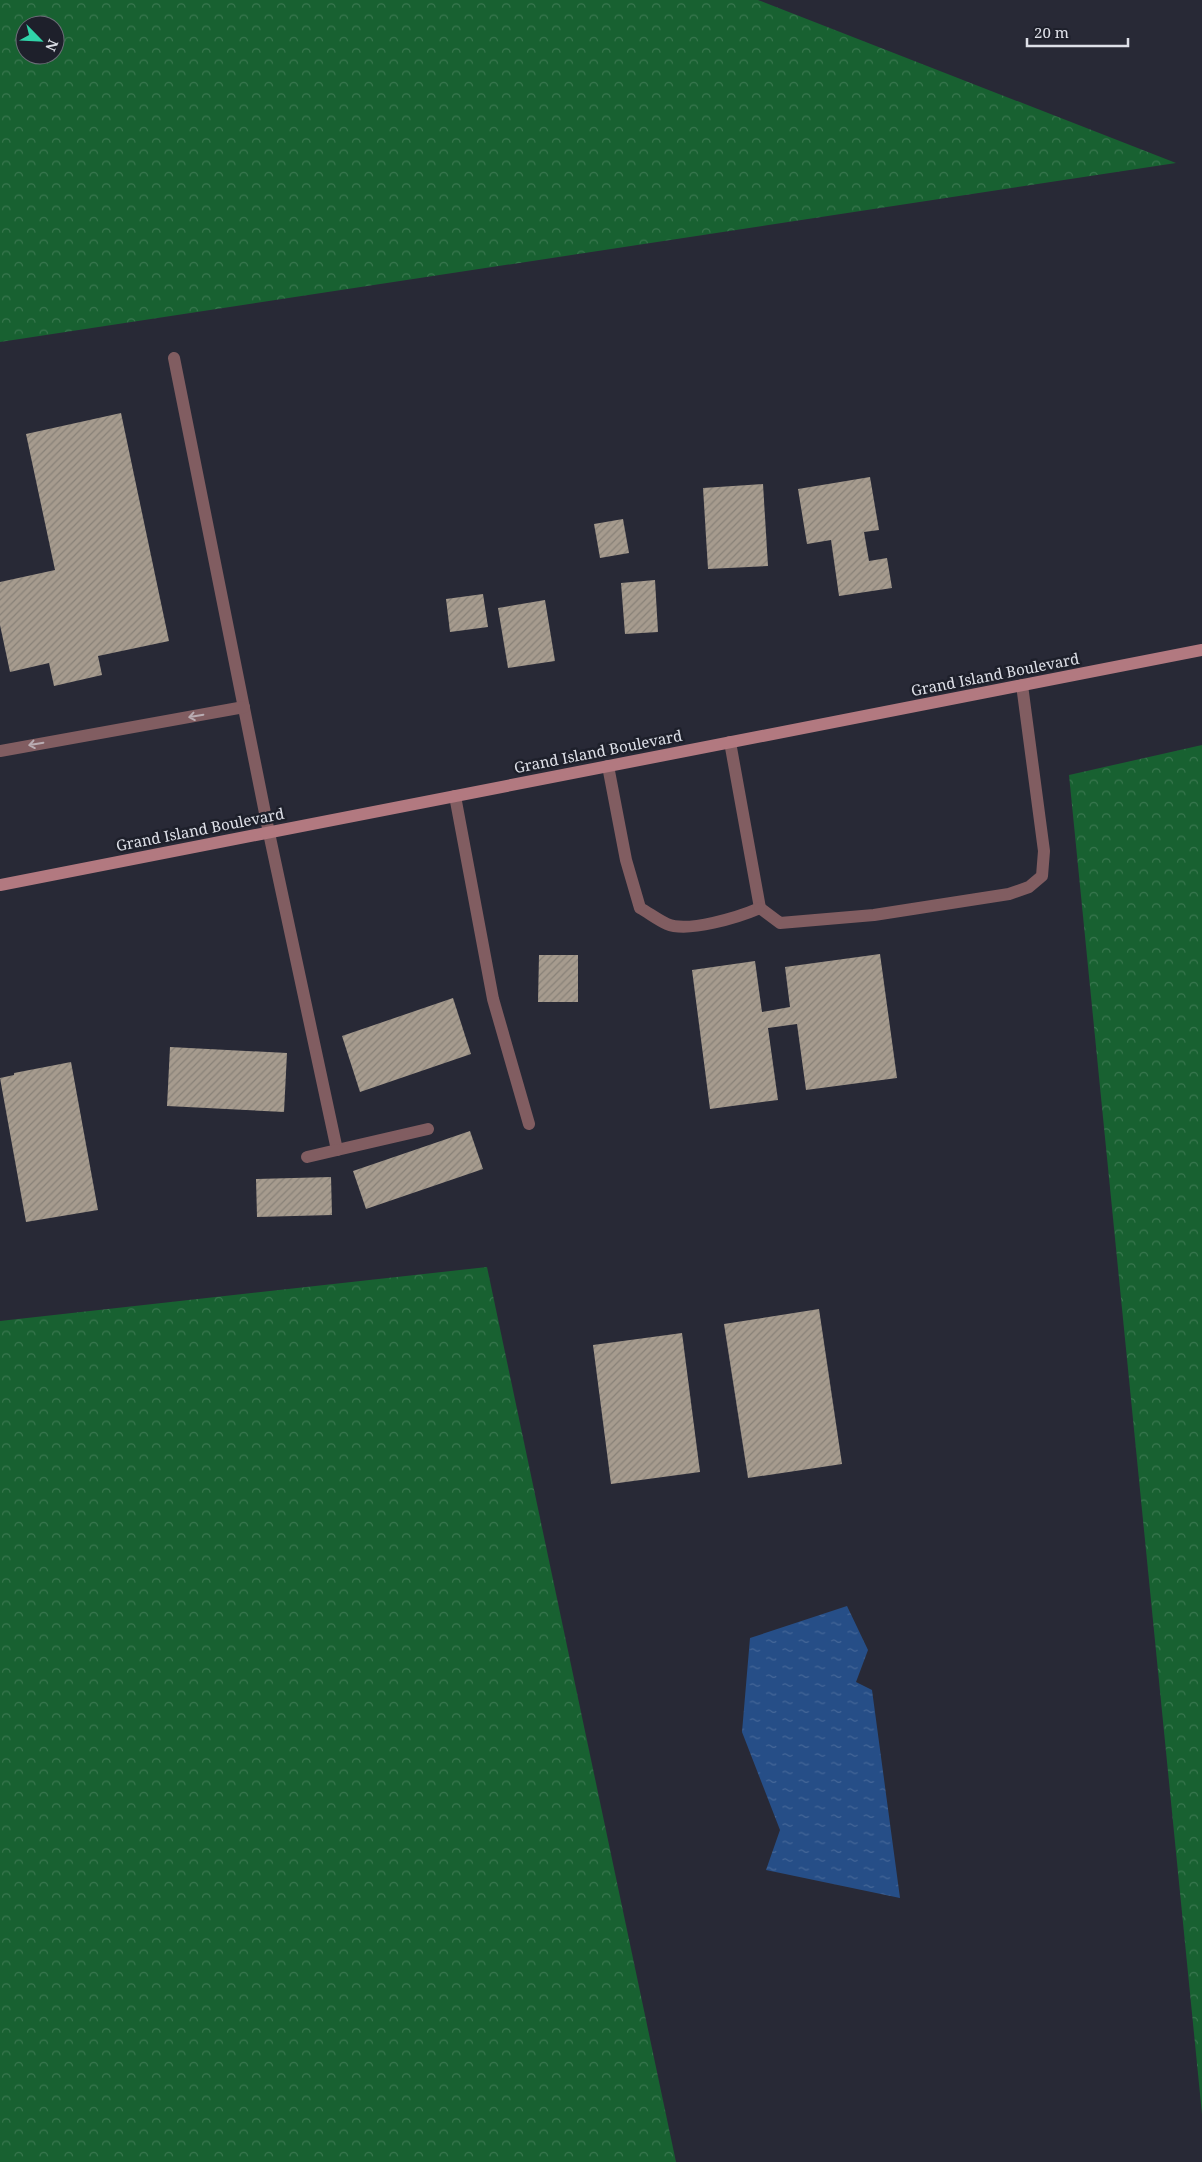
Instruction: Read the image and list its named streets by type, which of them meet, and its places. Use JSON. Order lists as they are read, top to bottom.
{
  "streets": {
    "main road": ["Grand Island Boulevard"]
  },
  "scale_bar": "20 m",
  "north": "bottom right"
}
